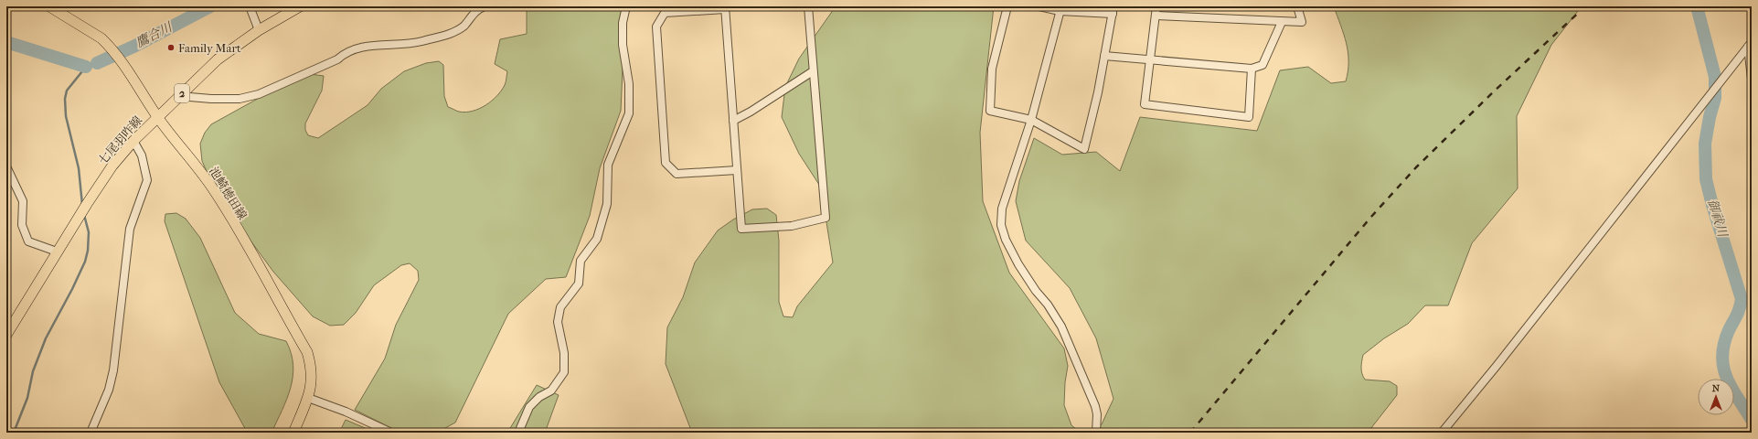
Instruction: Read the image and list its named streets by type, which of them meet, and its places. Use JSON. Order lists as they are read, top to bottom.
{
  "streets": {
    "main road": ["2", "七尾羽咋線", "池崎徳田線"]
  },
  "crossings": [
    ["七尾羽咋線", "池崎徳田線"]
  ],
  "water": ["鷹合川", "御祓川"],
  "places": ["Family Mart"],
  "north": "top"
}
